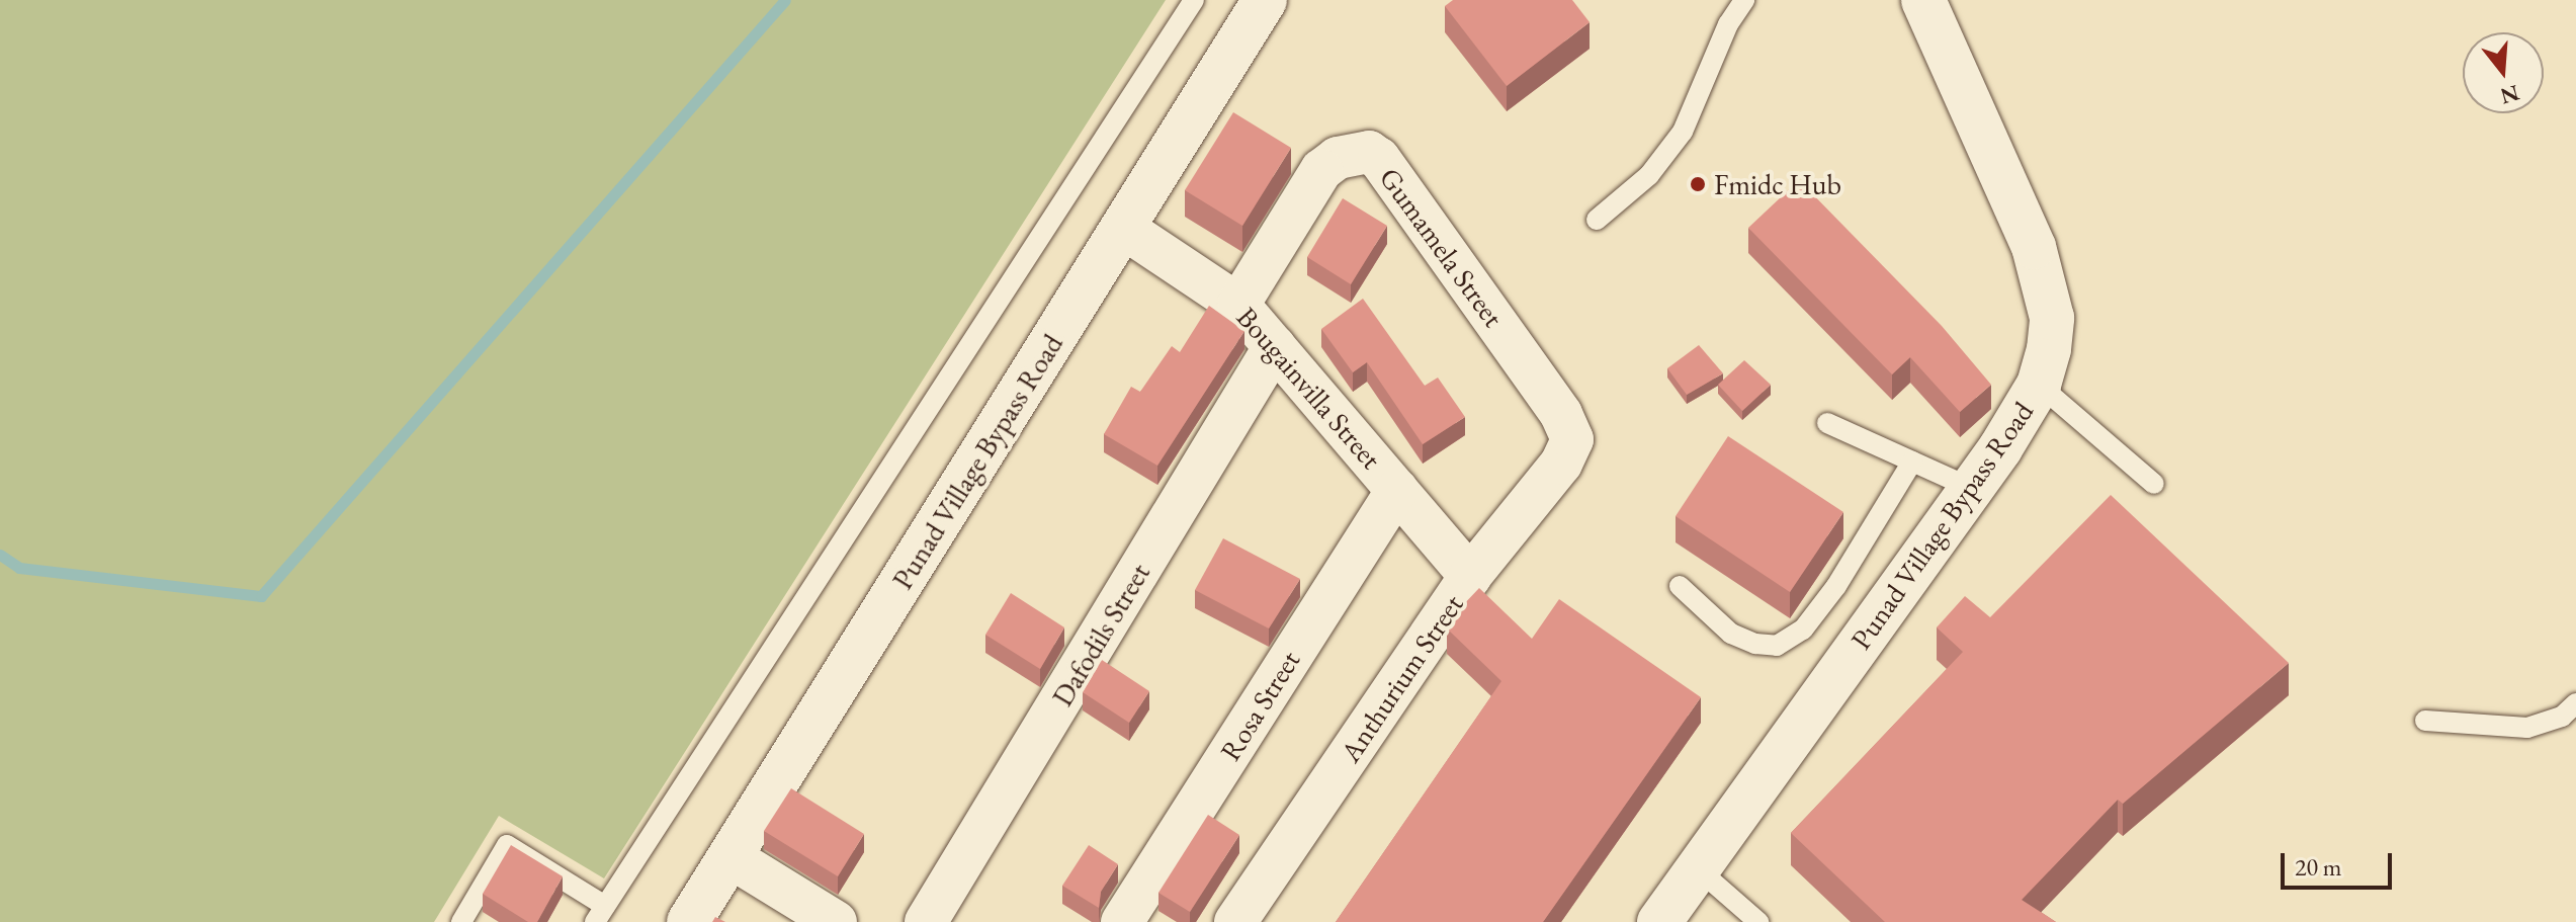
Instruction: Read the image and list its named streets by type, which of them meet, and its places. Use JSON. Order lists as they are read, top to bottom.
{
  "streets": {
    "main road": ["Punad Village Bypass Road"],
    "street": [
      "Gumamela Street",
      "Bougainvilla Street",
      "Dafodils Street",
      "Anthurium Street",
      "Rosa Street"
    ]
  },
  "crossings": [
    ["Gumamela Street", "Bougainvilla Street"],
    ["Gumamela Street", "Anthurium Street"],
    ["Bougainvilla Street", "Punad Village Bypass Road"],
    ["Bougainvilla Street", "Dafodils Street"],
    ["Bougainvilla Street", "Anthurium Street"],
    ["Bougainvilla Street", "Rosa Street"]
  ],
  "places": ["Fmidc Hub"],
  "scale_bar": "20 m",
  "north": "bottom"
}
